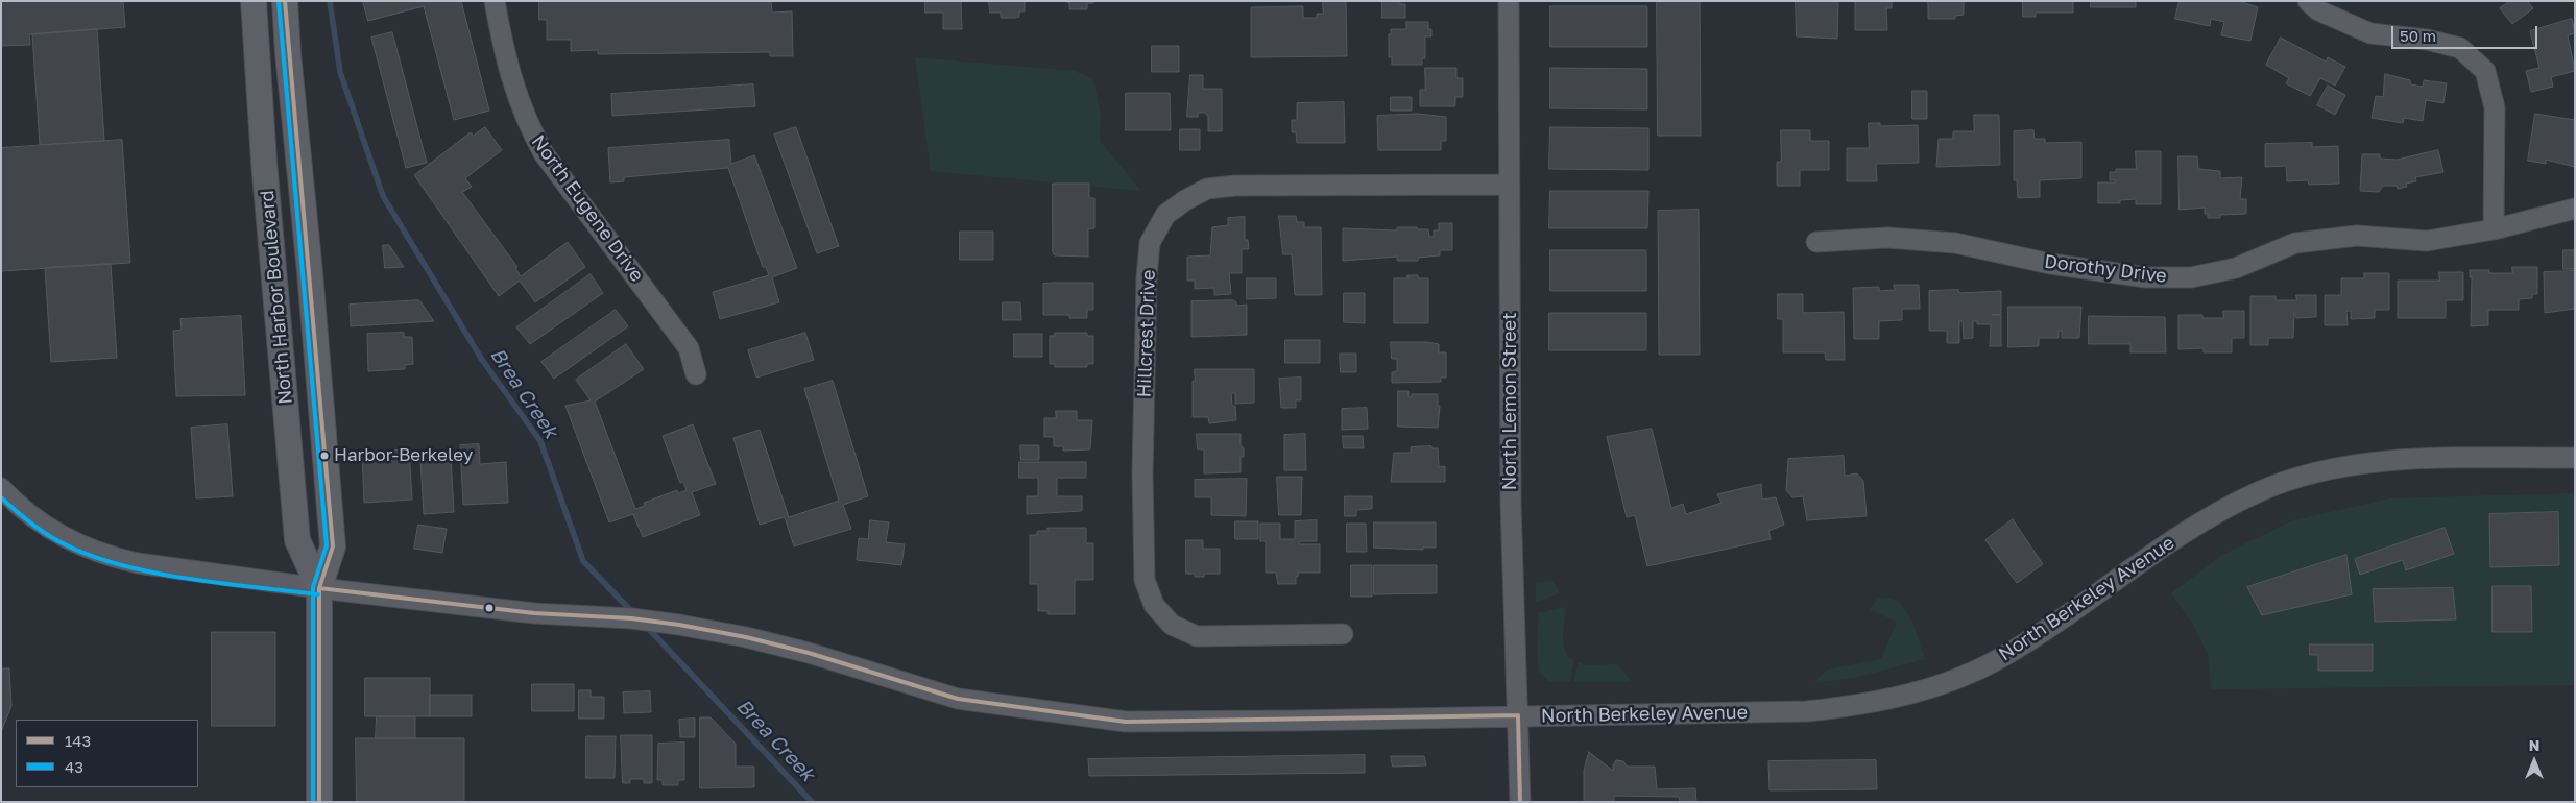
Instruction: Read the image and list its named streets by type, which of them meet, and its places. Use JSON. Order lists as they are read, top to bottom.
{
  "streets": {
    "main road": ["North Harbor Boulevard"],
    "street": [
      "North Eugene Drive",
      "Dorothy Drive",
      "Hillcrest Drive",
      "North Lemon Street",
      "North Berkeley Avenue"
    ]
  },
  "crossings": [
    ["North Harbor Boulevard", "North Berkeley Avenue"],
    ["Hillcrest Drive", "North Lemon Street"],
    ["North Lemon Street", "North Berkeley Avenue"]
  ],
  "water": ["Brea Creek"],
  "places": ["Harbor-Berkeley"],
  "lines": ["transit line 143", "transit line 43"],
  "legend": ["143", "43"],
  "scale_bar": "50 m",
  "north": "top"
}
